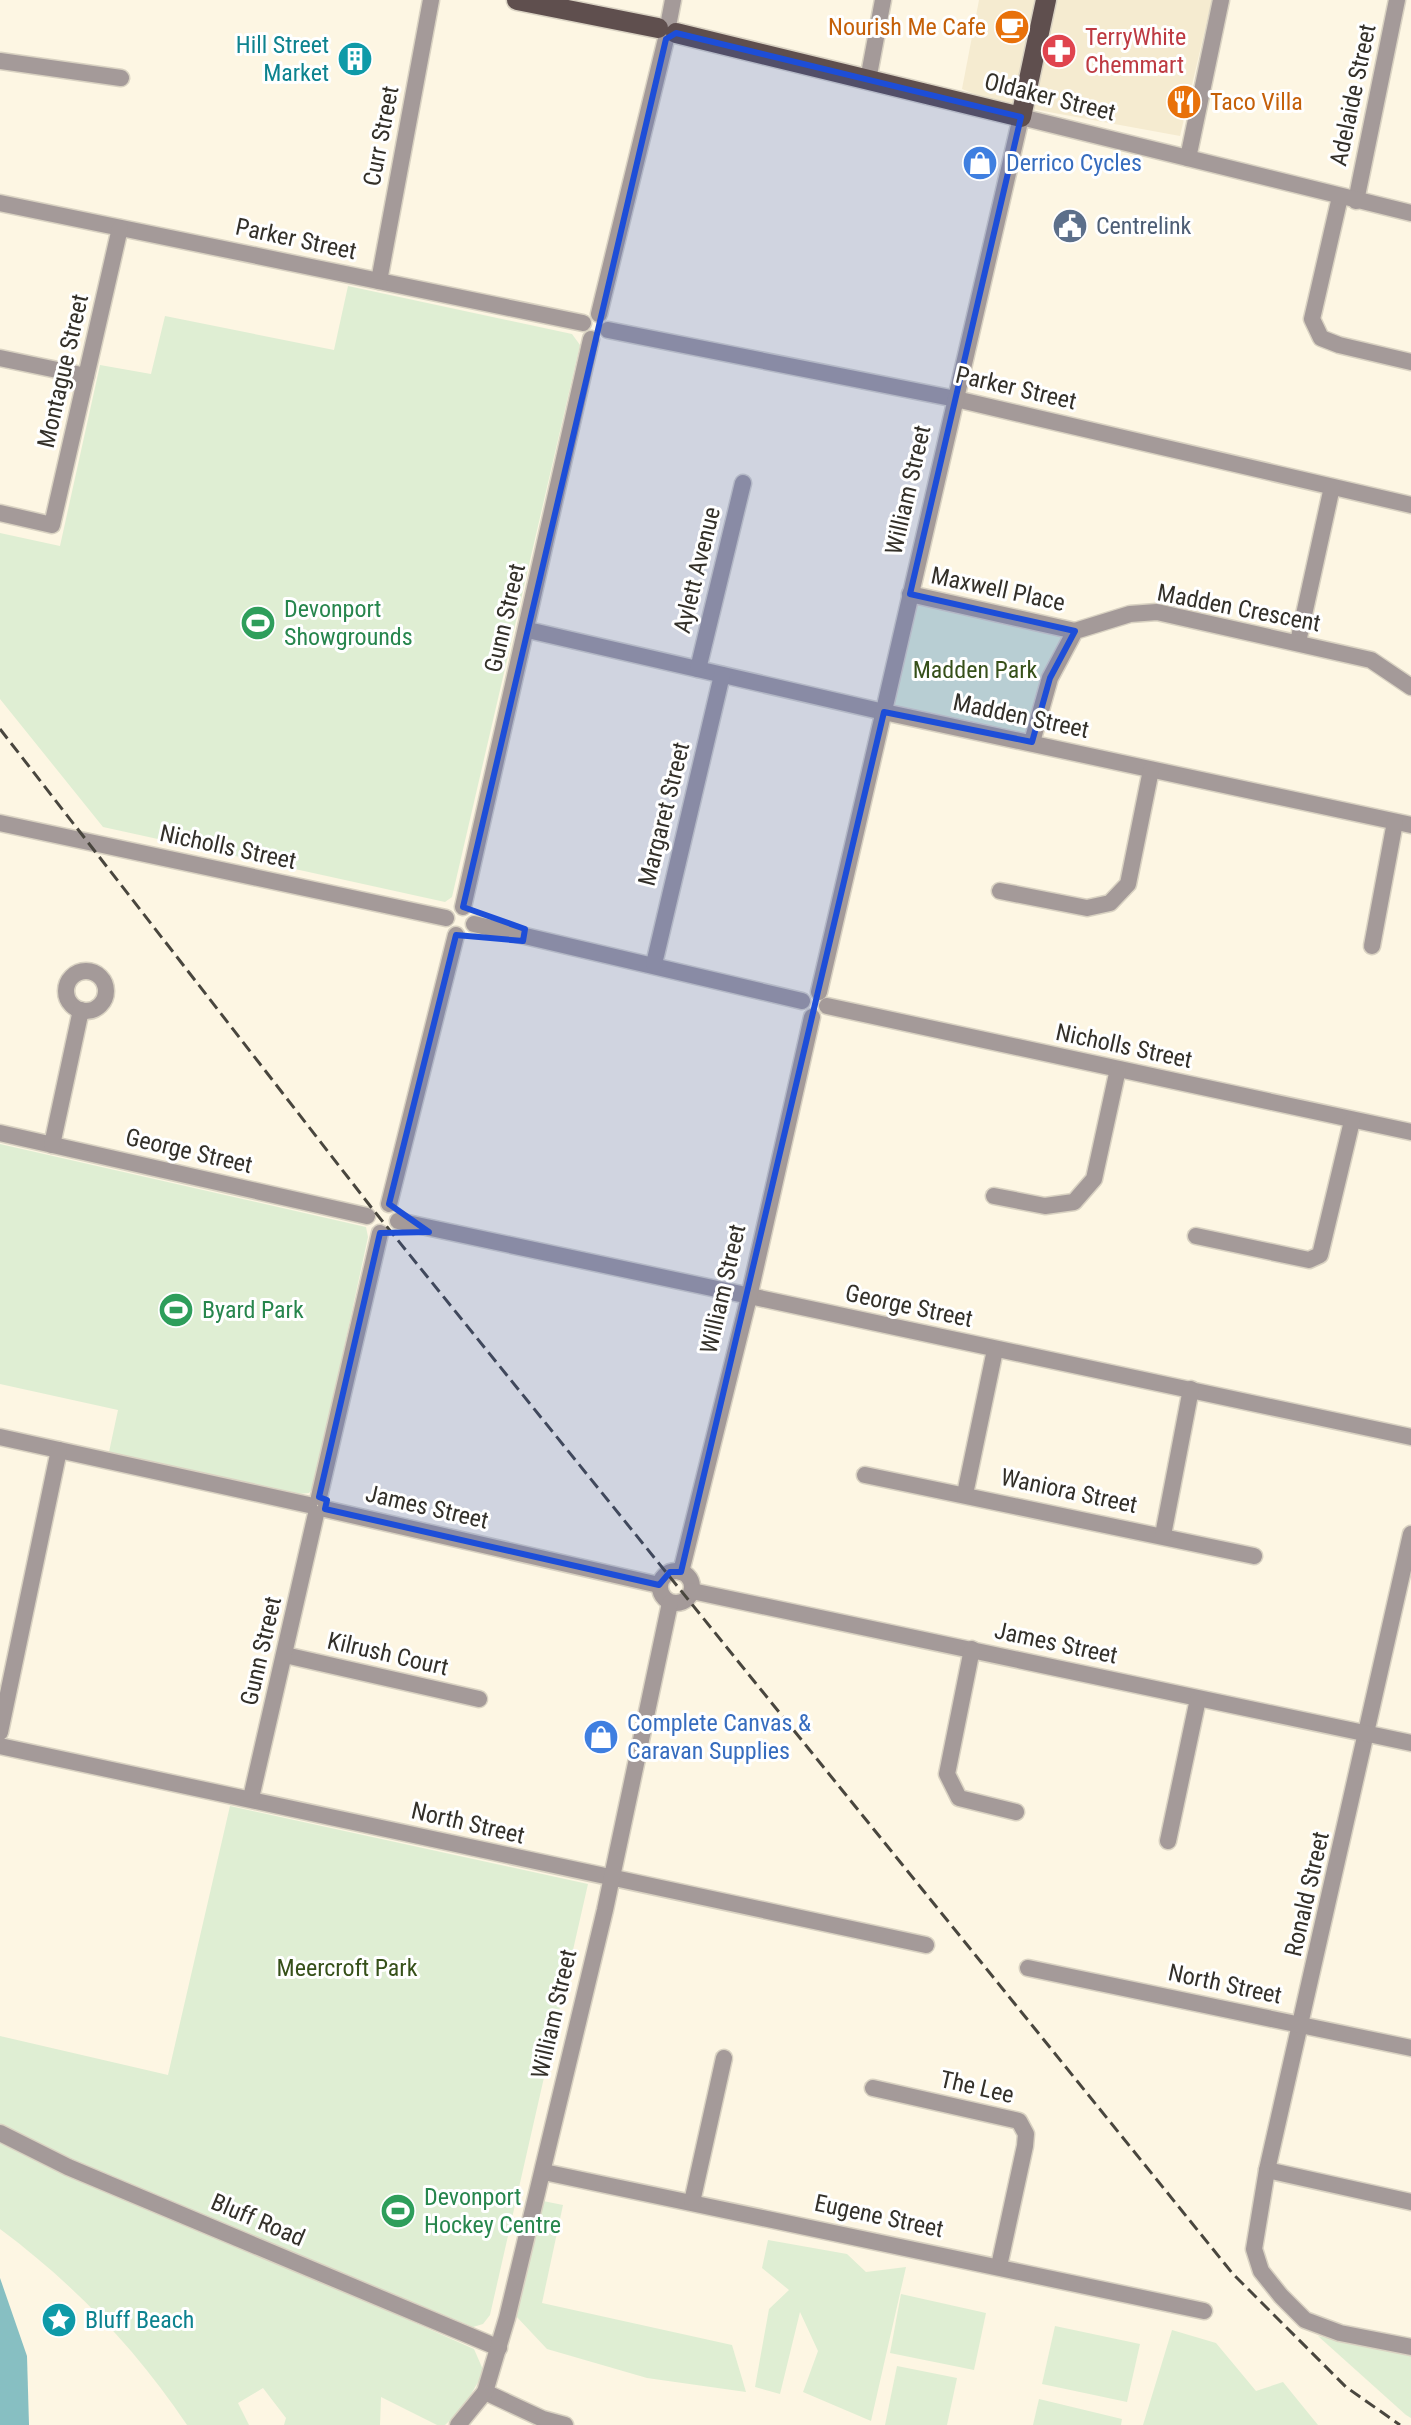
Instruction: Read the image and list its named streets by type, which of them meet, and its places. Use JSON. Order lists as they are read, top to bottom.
{
  "streets": {
    "main road": ["Oldaker Street", "William Street"],
    "street": [
      "Adelaide Street",
      "Curr Street",
      "Parker Street",
      "Montague Street",
      "Aylett Avenue",
      "Maxwell Place",
      "Madden Crescent",
      "Gunn Street",
      "Madden Street",
      "Margaret Street",
      "Nicholls Street",
      "George Street",
      "Waniora Street",
      "James Street",
      "Kilrush Court",
      "North Street",
      "Ronald Street",
      "The Lee",
      "Eugene Street",
      "Bluff Road"
    ]
  },
  "crossings": [
    ["Adelaide Street", "Oldaker Street"],
    ["Oldaker Street", "William Street"],
    ["Curr Street", "Parker Street"],
    ["Parker Street", "Montague Street"],
    ["Parker Street", "William Street"],
    ["Parker Street", "Gunn Street"],
    ["William Street", "Maxwell Place"],
    ["William Street", "Madden Street"],
    ["William Street", "Nicholls Street"],
    ["William Street", "George Street"],
    ["William Street", "James Street"],
    ["William Street", "North Street"],
    ["William Street", "Eugene Street"],
    ["William Street", "Bluff Road"],
    ["Aylett Avenue", "Madden Street"],
    ["Maxwell Place", "Madden Crescent"],
    ["Gunn Street", "Madden Street"],
    ["Gunn Street", "Nicholls Street"],
    ["Gunn Street", "George Street"],
    ["Gunn Street", "James Street"],
    ["Gunn Street", "Kilrush Court"],
    ["Gunn Street", "North Street"],
    ["Madden Street", "Margaret Street"],
    ["George Street", "Waniora Street"],
    ["James Street", "Ronald Street"],
    ["North Street", "Ronald Street"],
    ["The Lee", "Eugene Street"]
  ],
  "parks": ["Madden Park", "Meercroft Park"],
  "places": {
    "cafe": ["Nourish Me Cafe"],
    "pharmacy": ["TerryWhite Chemmart"],
    "building": ["Hill Street Market"],
    "restaurant": ["Taco Villa"],
    "shop": ["Derrico Cycles", "Complete Canvas & Caravan Supplies"],
    "public building": ["Centrelink"],
    "sports": ["Devonport Showgrounds", "Byard Park", "Devonport Hockey Centre"],
    "place": ["Bluff Beach"]
  }
}
